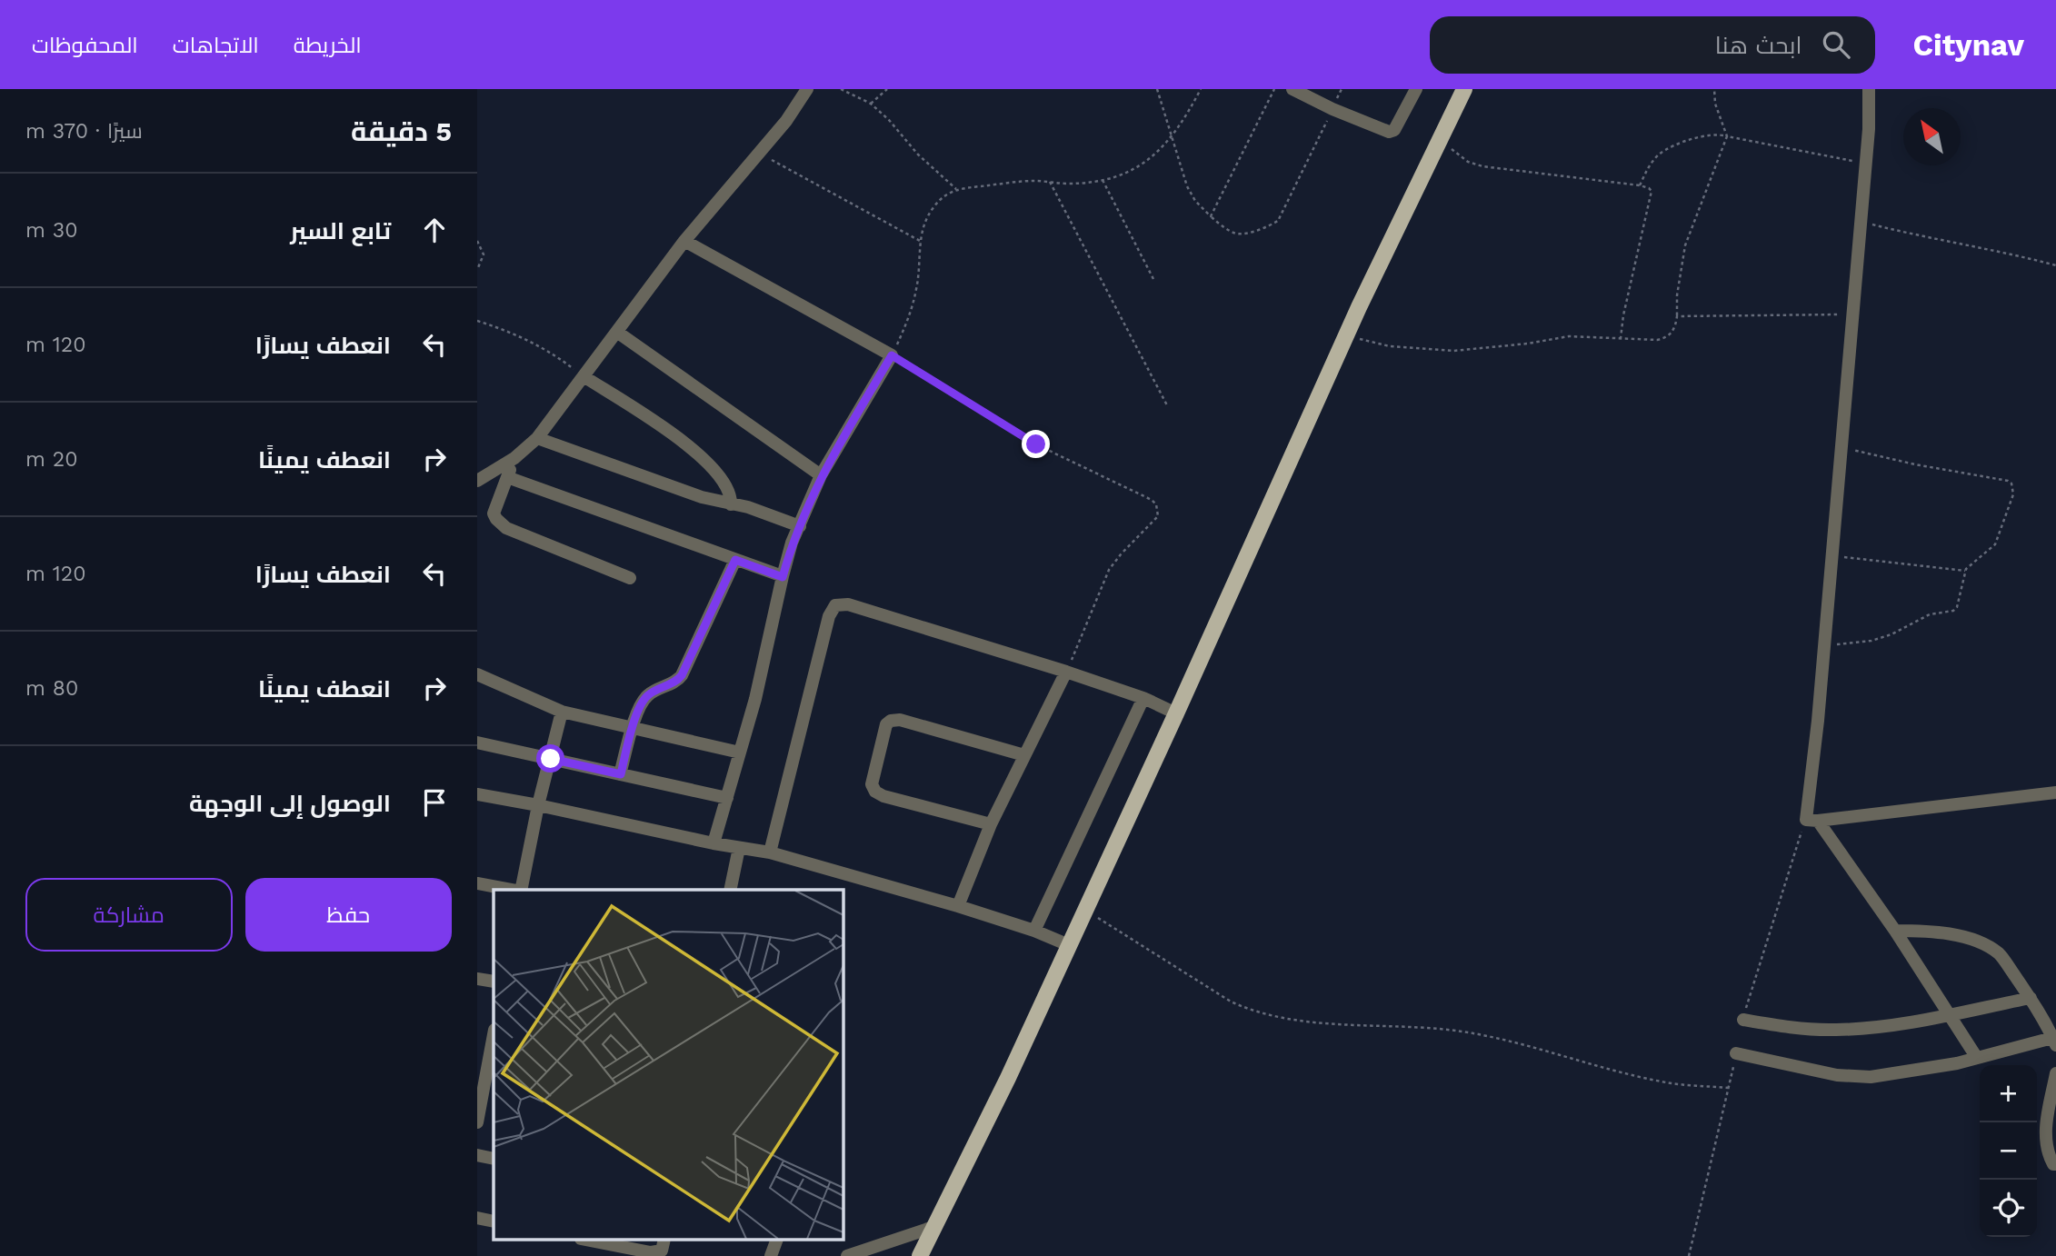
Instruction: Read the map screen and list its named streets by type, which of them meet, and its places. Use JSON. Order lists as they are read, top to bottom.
{
  "north": "top left",
  "page": {
    "header": "Citynav",
    "search": "ابحث هنا",
    "nav": ["الخريطة", "الاتجاهات", "المحفوظات"],
    "heading": ["5 دقيقة", "سيرًا · 370 m"],
    "list": [
      ["تابع السير", "30 m"],
      ["انعطف يسارًا", "120 m"],
      ["انعطف يمينًا", "20 m"],
      ["انعطف يسارًا", "120 m"],
      ["انعطف يمينًا", "80 m"],
      "الوصول إلى الوجهة"
    ],
    "buttons": ["حفظ", "مشاركة"],
    "map_buttons": ["+", "−"]
  }
}
